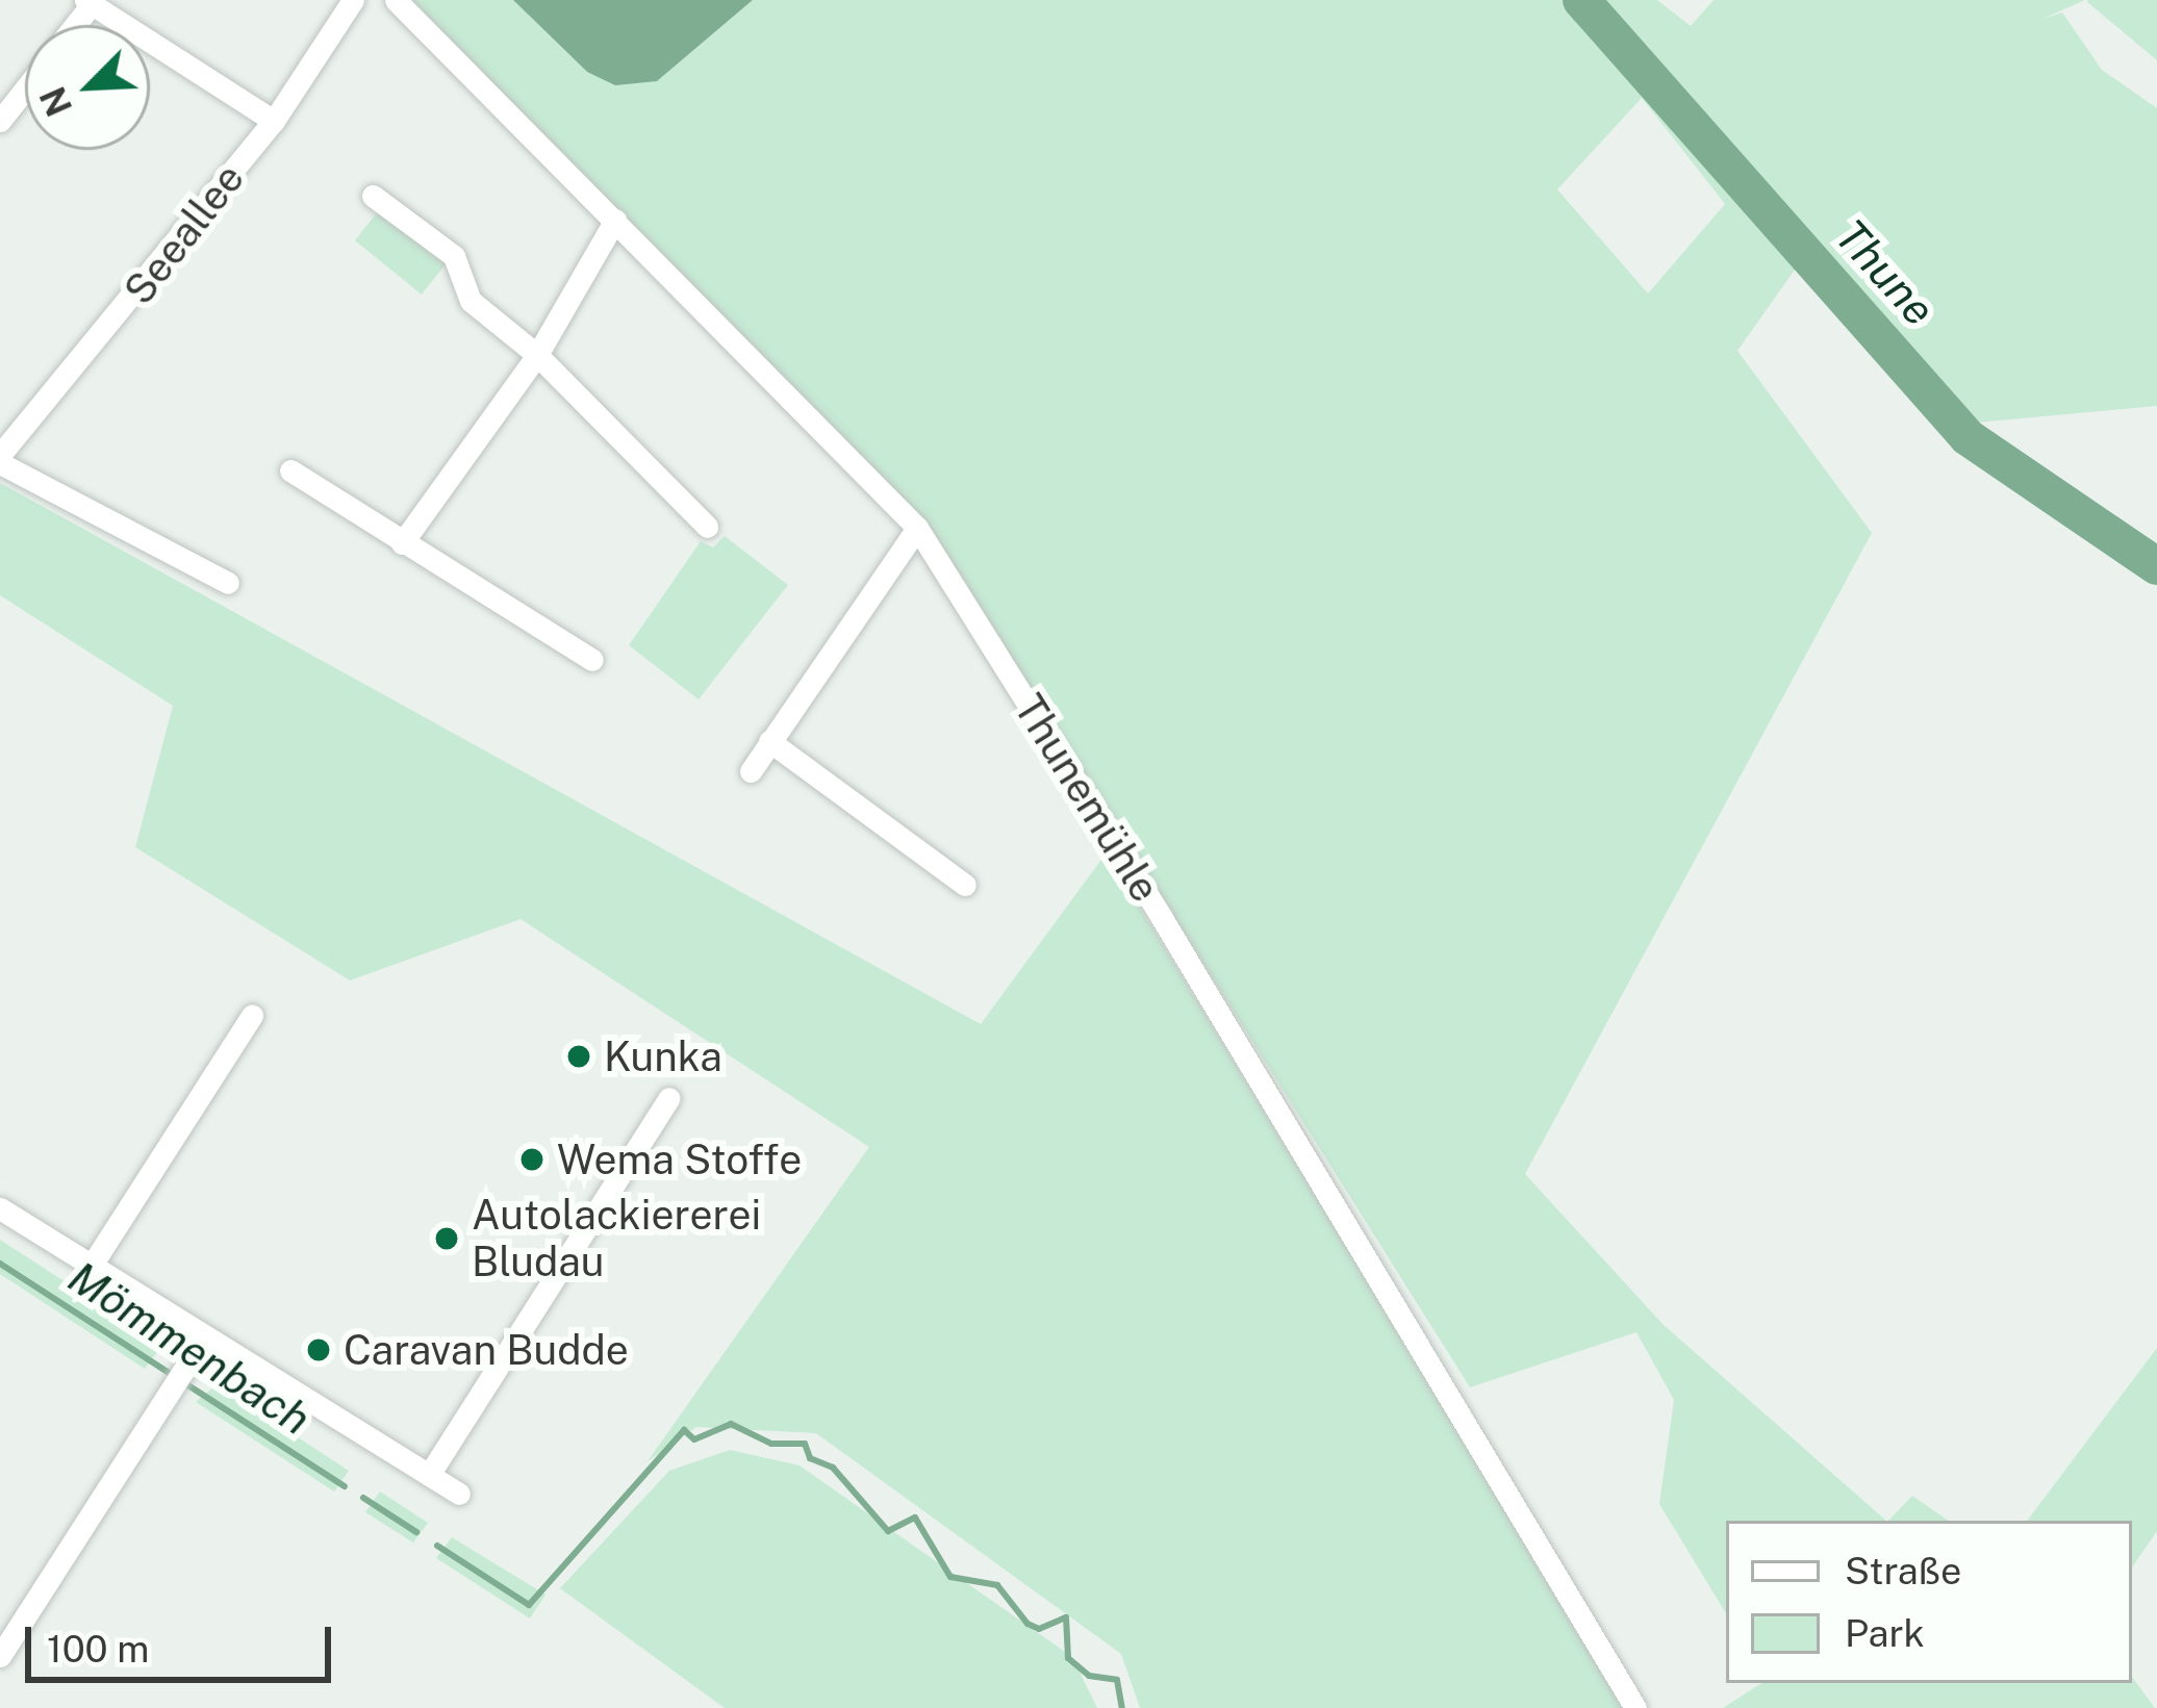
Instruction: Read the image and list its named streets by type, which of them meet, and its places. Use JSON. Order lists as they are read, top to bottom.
{
  "streets": {
    "street": ["Seeallee", "Thunemühle"]
  },
  "water": ["Thune", "Mömmenbach"],
  "places": [
    "Kunka",
    "Wema Stoffe",
    "Autolackiererei Bludau",
    "Caravan Budde"
  ],
  "legend": ["Straße", "Park"],
  "scale_bar": "100 m",
  "north": "bottom left"
}
